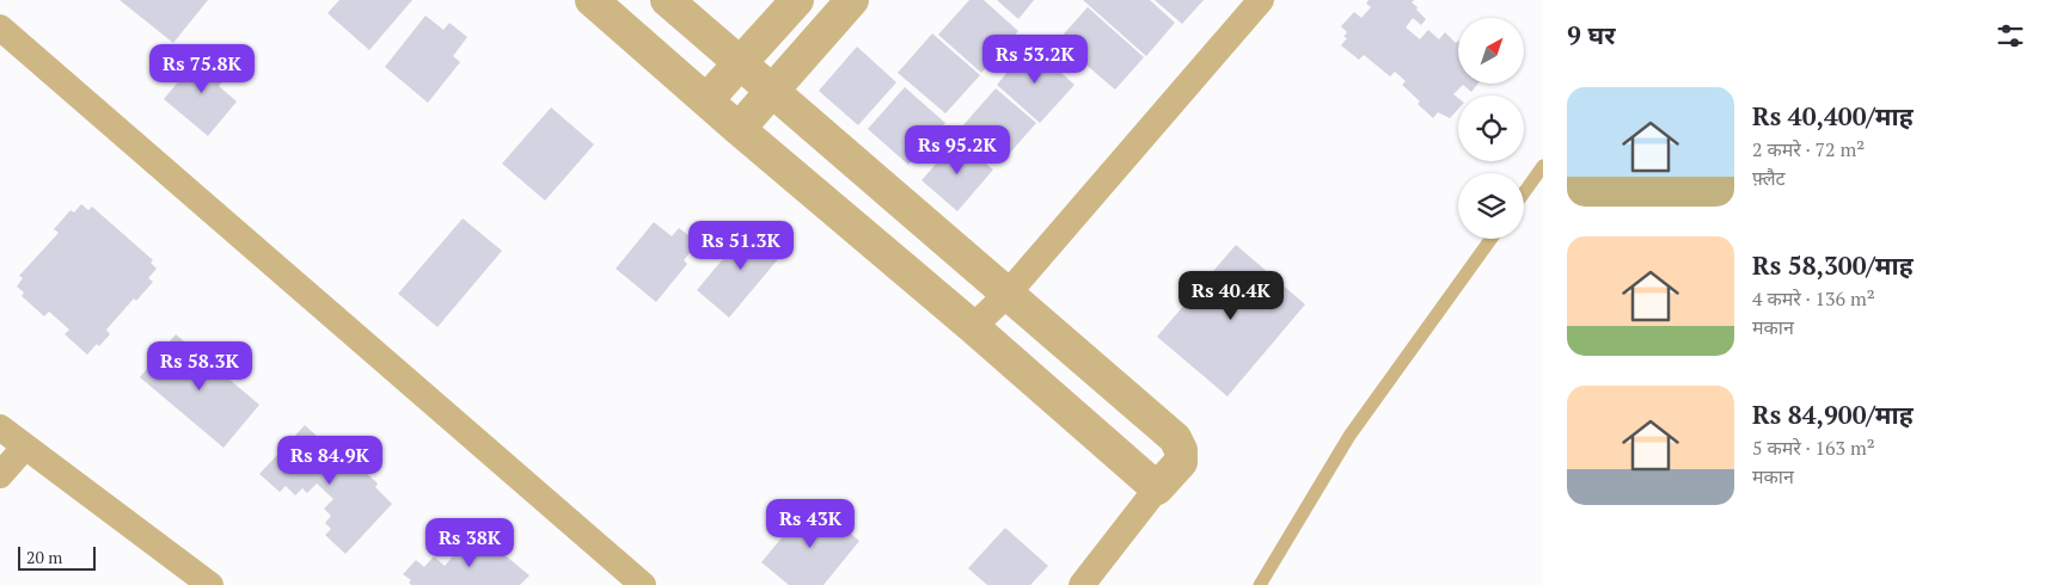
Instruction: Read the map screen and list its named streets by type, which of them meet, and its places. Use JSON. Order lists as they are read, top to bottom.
{
  "scale_bar": "20 m",
  "north": "top right",
  "page": {
    "heading": "9 घर",
    "price": [
      "Rs 53.2K",
      "Rs 75.8K",
      "Rs 95.2K",
      "Rs 51.3K",
      "Rs 40.4K",
      "Rs 58.3K",
      "Rs 84.9K",
      "Rs 43K",
      "Rs 38K"
    ],
    "list": [
      {
        "name": "Rs 40,400/माह",
        "note": "2 कमरे · 72 m² · फ़्लैट"
      },
      {
        "name": "Rs 58,300/माह",
        "note": "4 कमरे · 136 m² · मकान"
      },
      {
        "name": "Rs 84,900/माह",
        "note": "5 कमरे · 163 m² · मकान"
      }
    ],
    "scale": "20 m"
  }
}
